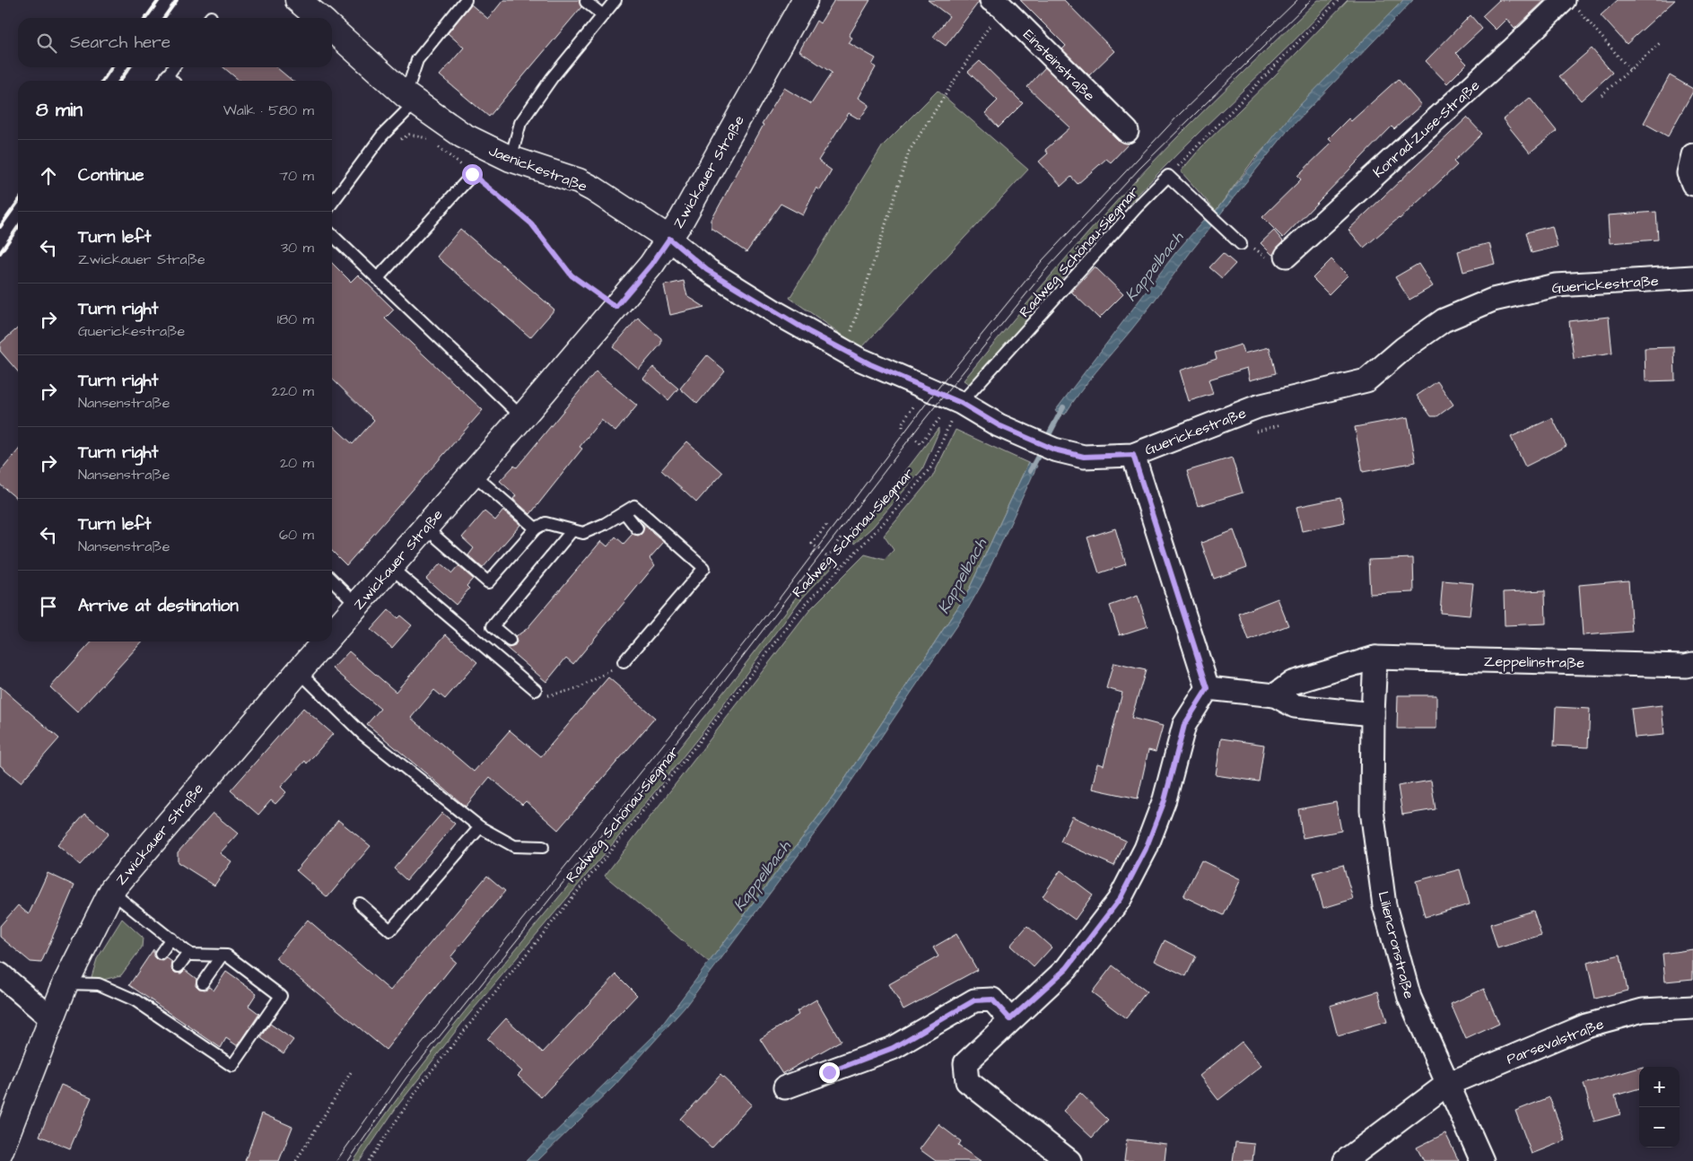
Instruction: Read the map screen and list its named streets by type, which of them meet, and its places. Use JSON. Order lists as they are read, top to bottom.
{
  "streets": {
    "main road": ["Jaenickestraße", "Zwickauer Straße"],
    "street": [
      "Einsteinstraße",
      "Konrad-Zuse-Straße",
      "Guerickestraße",
      "Zeppelinstraße",
      "Liliencronstraße",
      "Parsevalstraße"
    ],
    "lane": ["Radweg Schönau-Siegmar"]
  },
  "crossings": [
    ["Jaenickestraße", "Zwickauer Straße"],
    ["Jaenickestraße", "Guerickestraße"],
    ["Zwickauer Straße", "Guerickestraße"],
    ["Radweg Schönau-Siegmar", "Guerickestraße"],
    ["Liliencronstraße", "Parsevalstraße"]
  ],
  "water": ["Kappelbach"],
  "page": {
    "search": "Search here",
    "heading": ["8 min", "Walk · 580 m"],
    "list": [
      ["Continue", "70 m"],
      ["Turn left", "Zwickauer Straße", "30 m"],
      ["Turn right", "Guerickestraße", "180 m"],
      ["Turn right", "Nansenstraße", "220 m"],
      ["Turn right", "Nansenstraße", "20 m"],
      ["Turn left", "Nansenstraße", "60 m"],
      "Arrive at destination"
    ],
    "map_buttons": ["+", "−"]
  }
}
